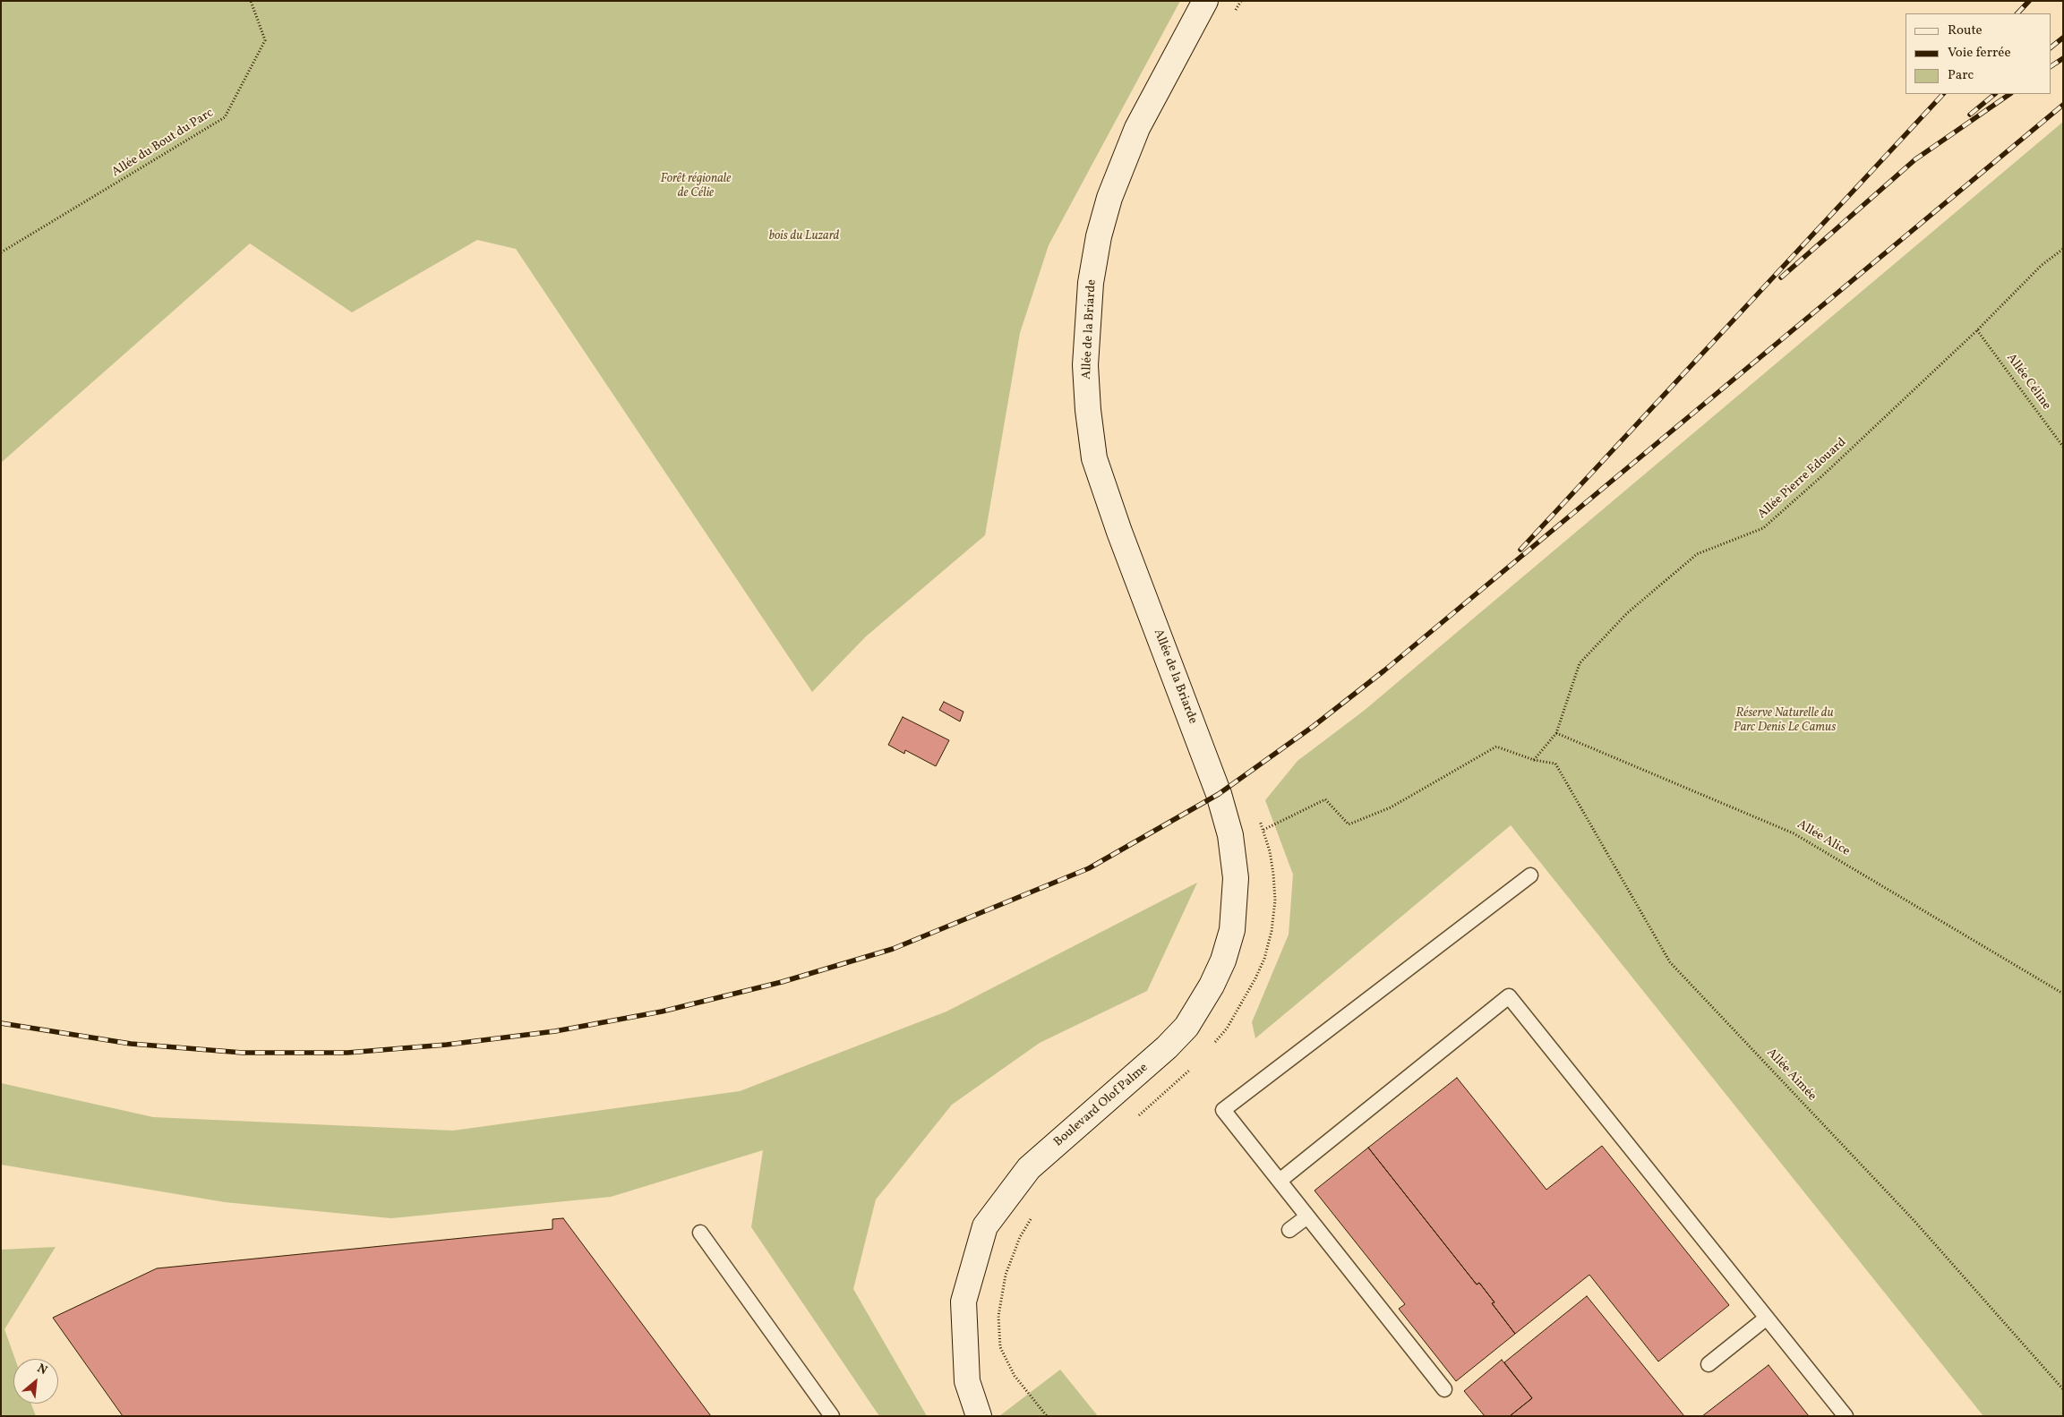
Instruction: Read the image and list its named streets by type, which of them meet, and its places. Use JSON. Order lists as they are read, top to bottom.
{
  "streets": {
    "street": ["Allée de la Briarde", "Boulevard Olof Palme"],
    "path": [
      "Allée du Bout du Parc",
      "Allée Céline",
      "Allée Pierre Edouard",
      "Allée Alice",
      "Allée Aimée"
    ]
  },
  "crossings": [
    ["Allée de la Briarde", "Boulevard Olof Palme"],
    ["Allée Céline", "Allée Pierre Edouard"],
    ["Allée Pierre Edouard", "Allée Alice"],
    ["Allée Pierre Edouard", "Allée Aimée"]
  ],
  "parks": ["Forêt régionale de Célie", "bois du Luzard", "Réserve Naturelle du Parc Denis Le Camus"],
  "legend": ["Route", "Voie ferrée", "Parc"],
  "north": "top right"
}
